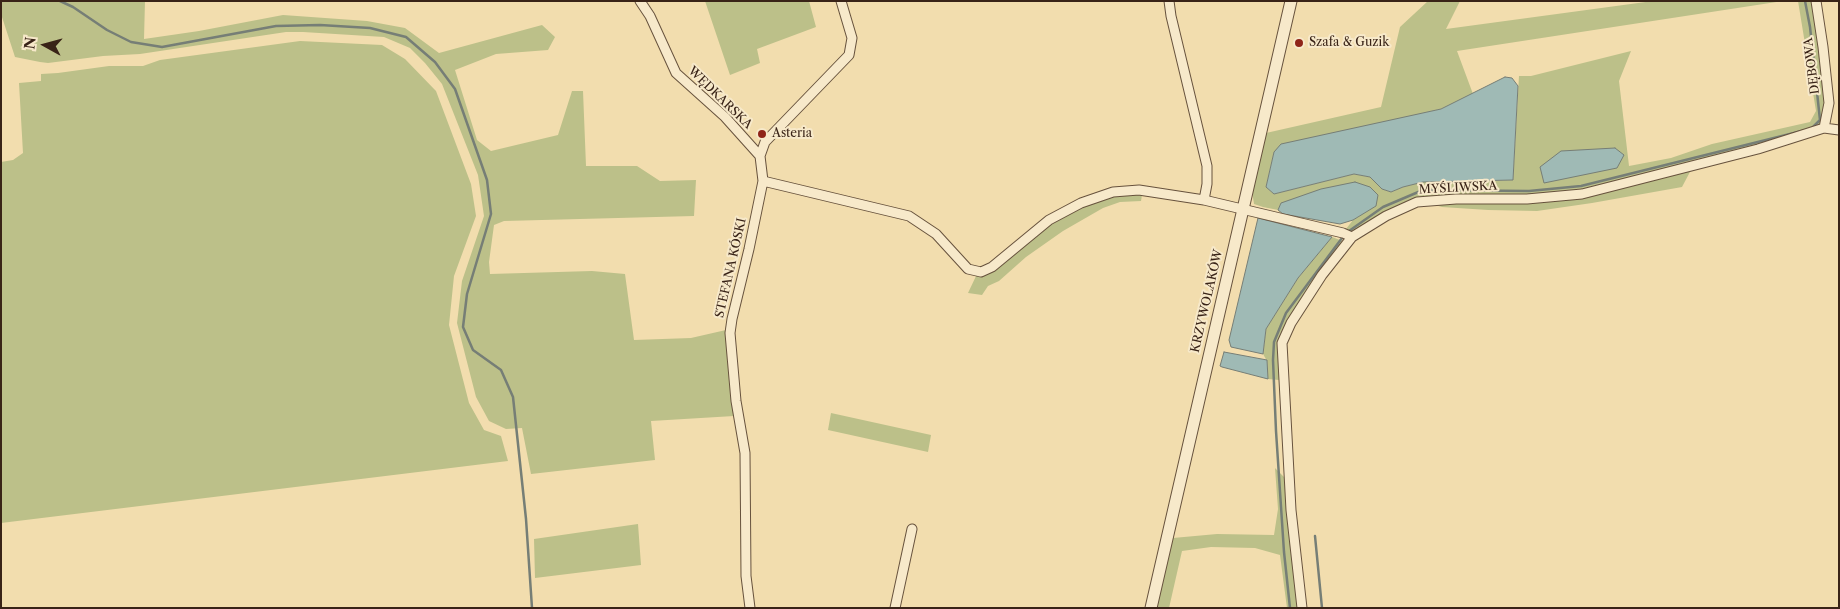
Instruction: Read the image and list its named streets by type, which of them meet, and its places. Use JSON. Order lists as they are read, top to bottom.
{
  "streets": {
    "street": [
      "DĘBOWA",
      "WĘDKARSKA",
      "MYŚLIWSKA",
      "STEFANA KÓSKI",
      "KRZYWOLAKÓW"
    ]
  },
  "crossings": [
    ["DĘBOWA", "MYŚLIWSKA"],
    ["WĘDKARSKA", "STEFANA KÓSKI"]
  ],
  "places": ["Szafa & Guzik", "Asteria"],
  "north": "left"
}
